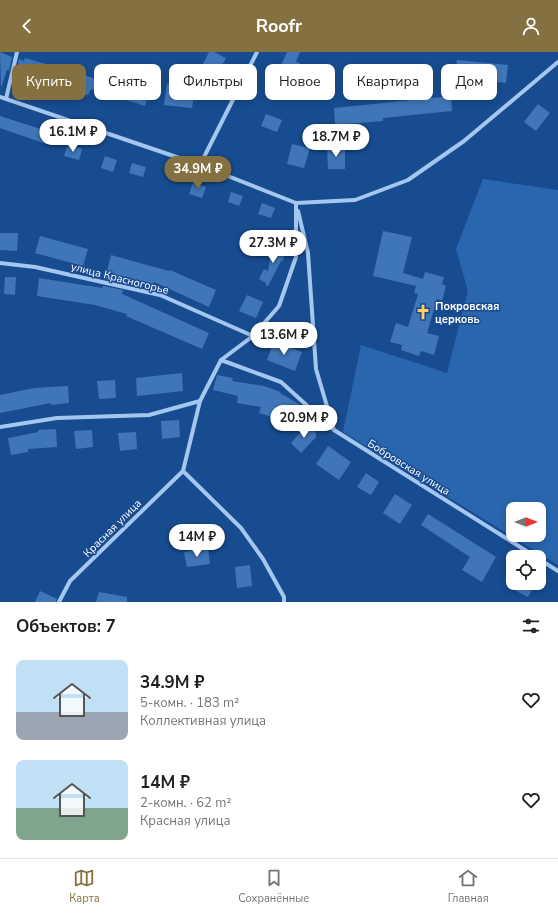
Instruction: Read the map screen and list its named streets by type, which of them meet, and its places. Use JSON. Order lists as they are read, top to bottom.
{
  "streets": {
    "street": ["улица Красногорье", "Бобровская улица", "Красная улица"]
  },
  "places": {
    "church": ["Покровская церковь"]
  },
  "north": "right",
  "page": {
    "header": "Roofr",
    "chip": [
      "Купить",
      "Снять",
      "Фильтры",
      "Новое",
      "Квартира",
      "Дом"
    ],
    "price": [
      "16.1M ₽",
      "18.7M ₽",
      "34.9M ₽",
      "27.3M ₽",
      "13.6M ₽",
      "20.9M ₽",
      "14M ₽"
    ],
    "heading": "Объектов: 7",
    "list": [
      {
        "name": "34.9M ₽",
        "note": "5-комн. · 183 m² · Коллективная улица"
      },
      {
        "name": "14M ₽",
        "note": "2-комн. · 62 m² · Красная улица"
      }
    ],
    "tabs": ["Карта", "Сохранённые", "Главная"]
  }
}
